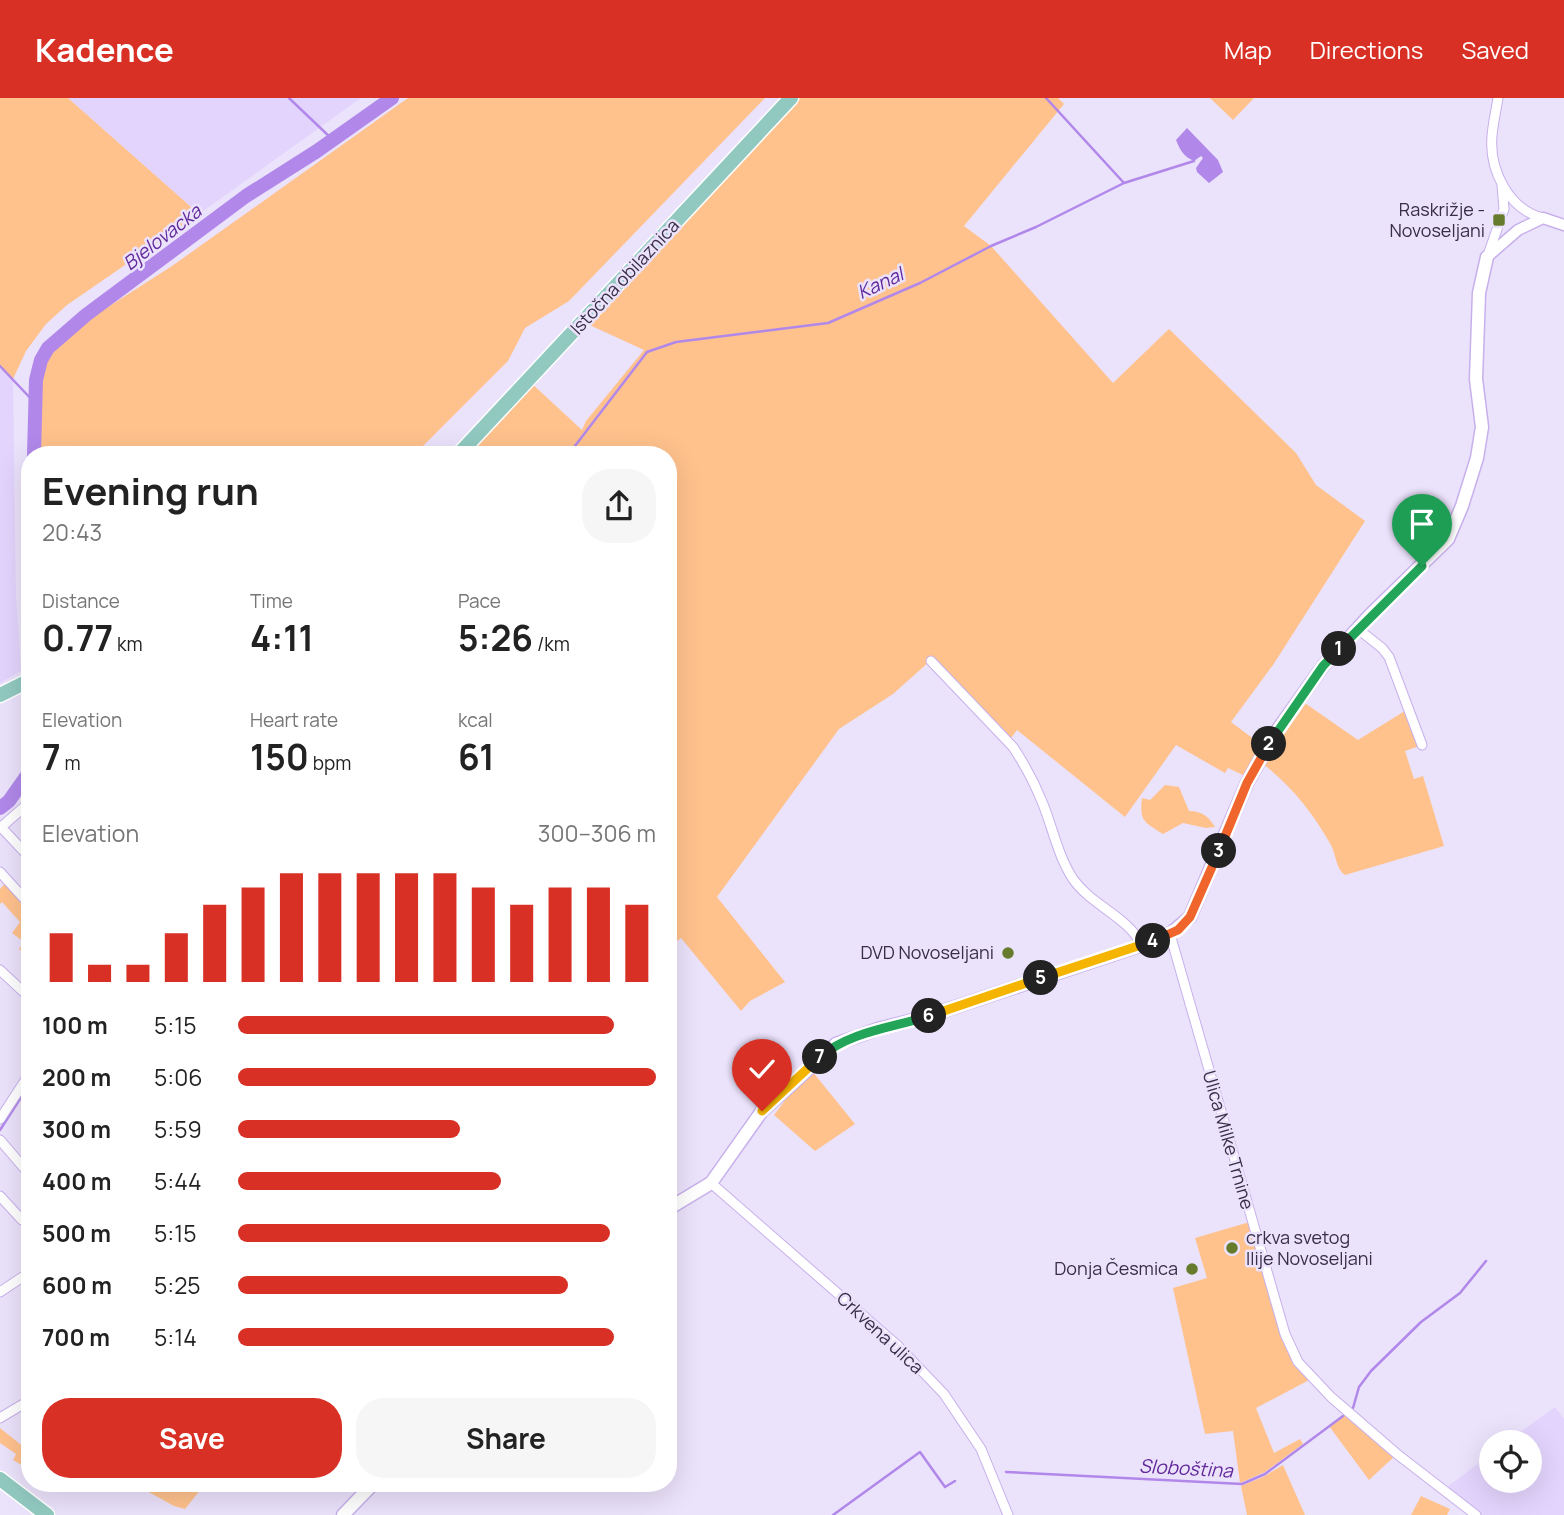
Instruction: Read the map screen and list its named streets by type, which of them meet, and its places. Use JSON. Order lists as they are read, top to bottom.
{
  "streets": {
    "main road": ["Istočna obilaznica"],
    "street": ["Ulica Milke Trnine", "Crkvena ulica"]
  },
  "water": ["Bjelovacka", "Kanal", "Sloboština"],
  "places": {
    "transit": ["Raskrižje - Novoseljani"],
    "other": ["DVD Novoseljani", "crkva svetog Ilije Novoseljani", "Donja Česmica"]
  },
  "page": {
    "header": "Kadence",
    "nav": ["Map", "Directions", "Saved"],
    "heading": ["Evening run", "20:43"],
    "stats": [
      ["Distance", "0.77 km"],
      ["Time", "4:11"],
      ["Pace", "5:26 /km"],
      ["Elevation", "7 m"],
      ["Heart rate", "150 bpm"],
      ["kcal", "61"]
    ],
    "pins": [
      "1",
      "2",
      "3",
      "4",
      "5",
      "6",
      "7"
    ],
    "chart": ["Elevation", "300–306 m"],
    "list": [
      {
        "name": "100 m",
        "note": "5:15"
      },
      {
        "name": "200 m",
        "note": "5:06"
      },
      {
        "name": "300 m",
        "note": "5:59"
      },
      {
        "name": "400 m",
        "note": "5:44"
      },
      {
        "name": "500 m",
        "note": "5:15"
      },
      {
        "name": "600 m",
        "note": "5:25"
      },
      {
        "name": "700 m",
        "note": "5:14"
      }
    ],
    "buttons": ["Save", "Share"]
  }
}
